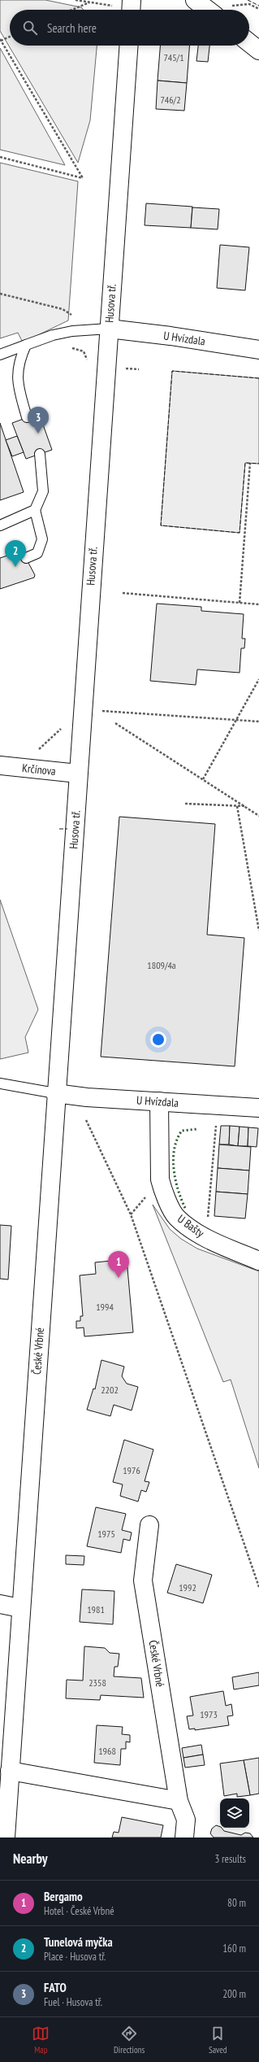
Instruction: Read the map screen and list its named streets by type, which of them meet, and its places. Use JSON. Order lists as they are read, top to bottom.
{
  "streets": {
    "street": [
      "Husova tř.",
      "U Hvízdala",
      "Krčínova",
      "U Bašty",
      "České Vrbné"
    ]
  },
  "crossings": [
    ["Husova tř.", "U Hvízdala"],
    ["Husova tř.", "Krčínova"],
    ["Husova tř.", "České Vrbné"],
    ["U Hvízdala", "U Bašty"],
    ["U Hvízdala", "České Vrbné"]
  ],
  "house_numbers": [
    "745/1",
    "746/2",
    "1809/4a",
    "1994",
    "2202",
    "1976",
    "1975",
    "1992",
    "1981",
    "2358",
    "1973",
    "1968"
  ],
  "page": {
    "search": "Search here",
    "pins": ["3", "2", "1"],
    "heading": ["Nearby", "3 results"],
    "list": [
      {
        "mark": "1",
        "name": "Bergamo",
        "note": "Hotel · České Vrbné",
        "value": "80 m"
      },
      {
        "mark": "2",
        "name": "Tunelová myčka",
        "note": "Place · Husova tř.",
        "value": "160 m"
      },
      {
        "mark": "3",
        "name": "FATO",
        "note": "Fuel · Husova tř.",
        "value": "200 m"
      }
    ],
    "nav": ["Map", "Directions", "Saved"]
  }
}
